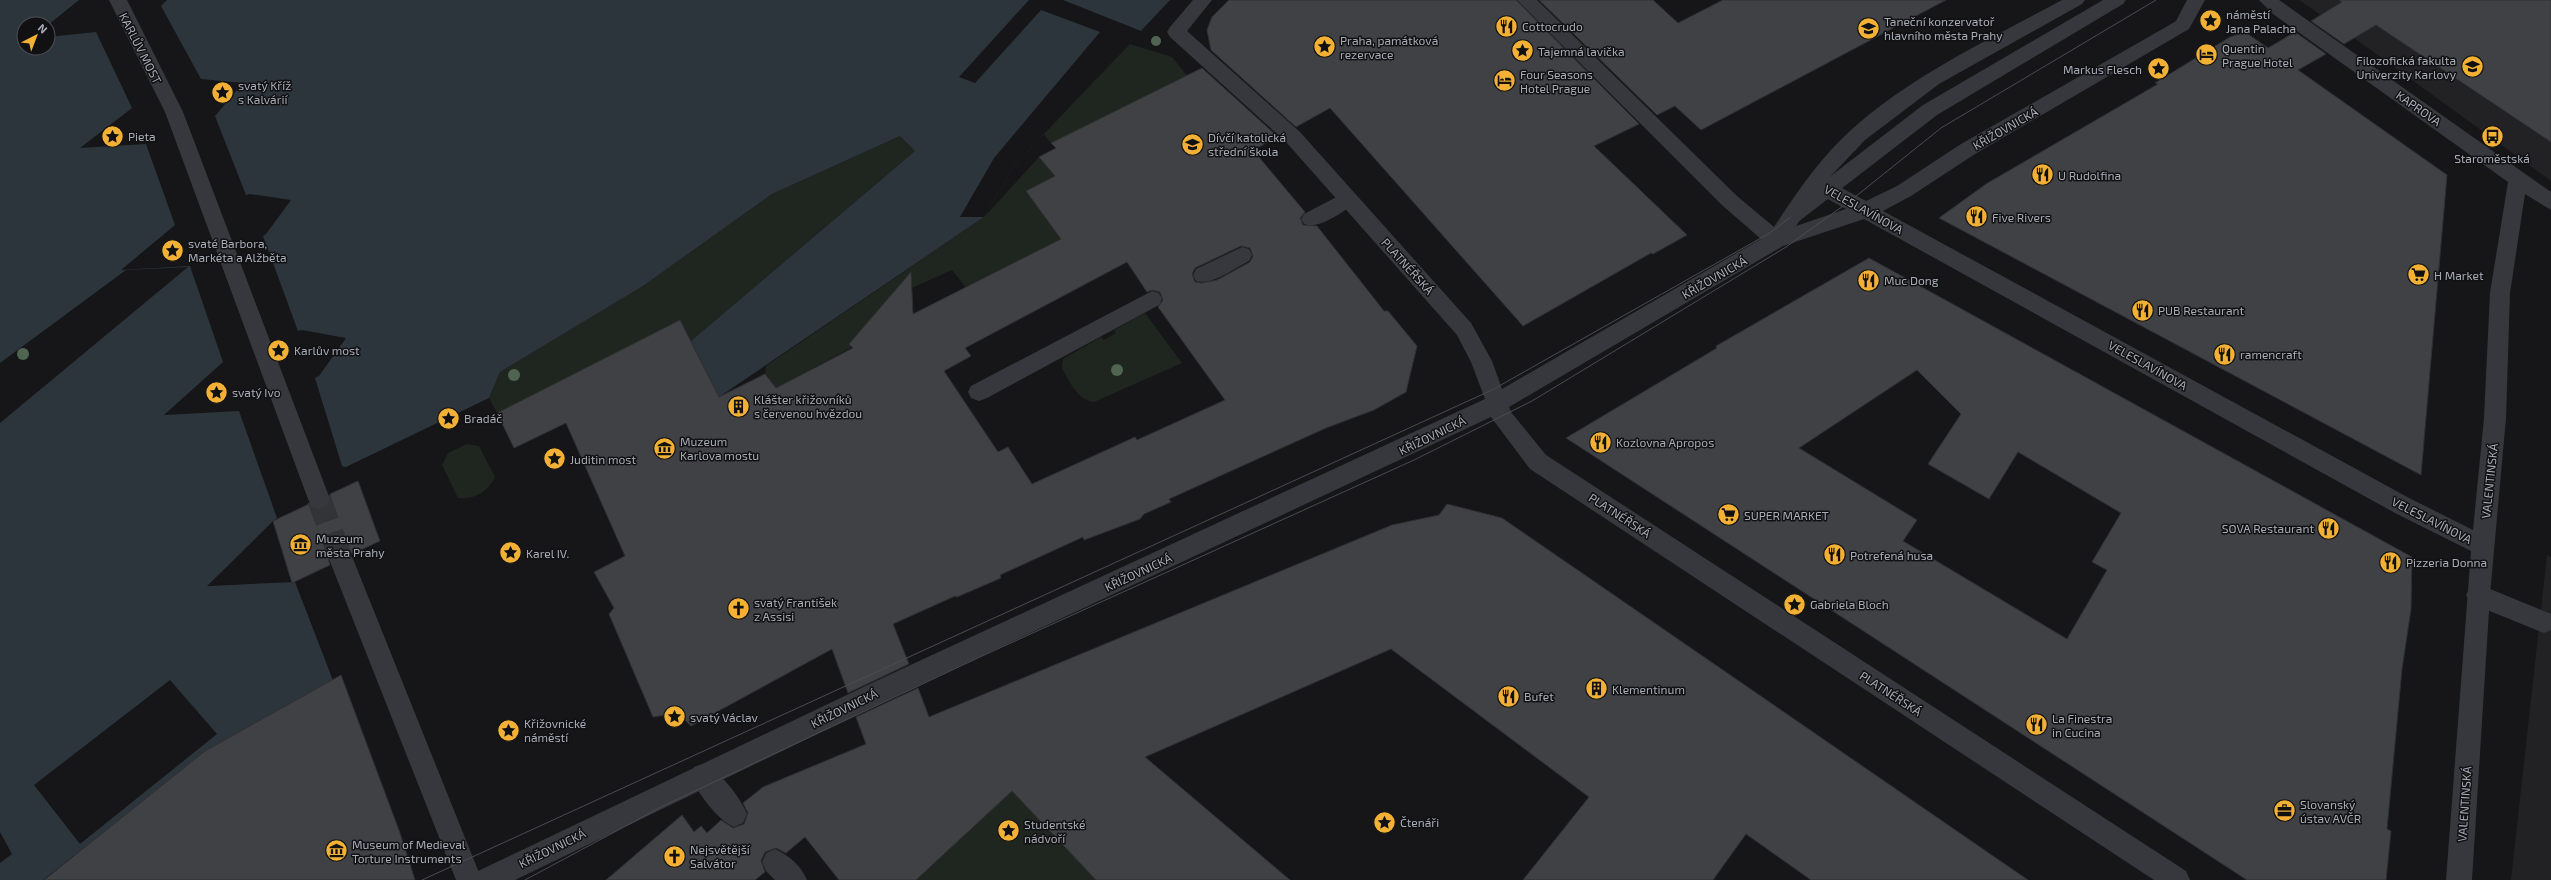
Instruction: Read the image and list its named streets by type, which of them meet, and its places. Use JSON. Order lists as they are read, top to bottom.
{
  "streets": {
    "street": [
      "KARLŮV MOST",
      "KAPROVA",
      "KŘIŽOVNICKÁ",
      "VELESLAVÍNOVA",
      "PLATNÉŘSKÁ",
      "VALENTINSKÁ"
    ]
  },
  "crossings": [
    ["KAPROVA", "VALENTINSKÁ"],
    ["KŘIŽOVNICKÁ", "VELESLAVÍNOVA"],
    ["KŘIŽOVNICKÁ", "PLATNÉŘSKÁ"],
    ["VELESLAVÍNOVA", "VALENTINSKÁ"]
  ],
  "places": {
    "place": [
      "náměstí Jana Palacha",
      "Praha, památková rezervace",
      "Tajemná lavička",
      "Markus Flesch",
      "svatý Kříž s Kalvárií",
      "Pieta",
      "svaté Barbora, Markéta a Alžběta",
      "Karlův most",
      "svatý Ivo",
      "Bradáč",
      "Juditin most",
      "Karel IV.",
      "Gabriela Bloch",
      "svatý Václav",
      "Křižovnické náměstí",
      "Čtenáři",
      "Studentské nádvoří"
    ],
    "restaurant": [
      "Cottocrudo",
      "U Rudolfina",
      "Five Rivers",
      "Muc Dong",
      "PUB Restaurant",
      "ramencraft",
      "Kozlovna Apropos",
      "SOVA Restaurant",
      "Potrefená husa",
      "Pizzeria Donna",
      "Bufet",
      "La Finestra in Cucina"
    ],
    "school or university": ["Taneční konzervatoř hlavního města Prahy", "Filozofická fakulta Univerzity Karlovy", "Dívčí katolická střední škola"],
    "hotel": ["Quentin Prague Hotel", "Four Seasons Hotel Prague"],
    "bus stop": ["Staroměstská"],
    "supermarket": ["H Market", "SUPER MARKET"],
    "building": ["Klášter křižovníků s červenou hvězdou", "Klementinum"],
    "museum": ["Muzeum Karlova mostu", "Muzeum města Prahy", "Museum of Medieval Torture Instruments"],
    "church": ["svatý František z Assisi", "Nejsvětější Salvátor"],
    "office": ["Slovanský ústav AVČR"]
  },
  "north": "top right"
}
